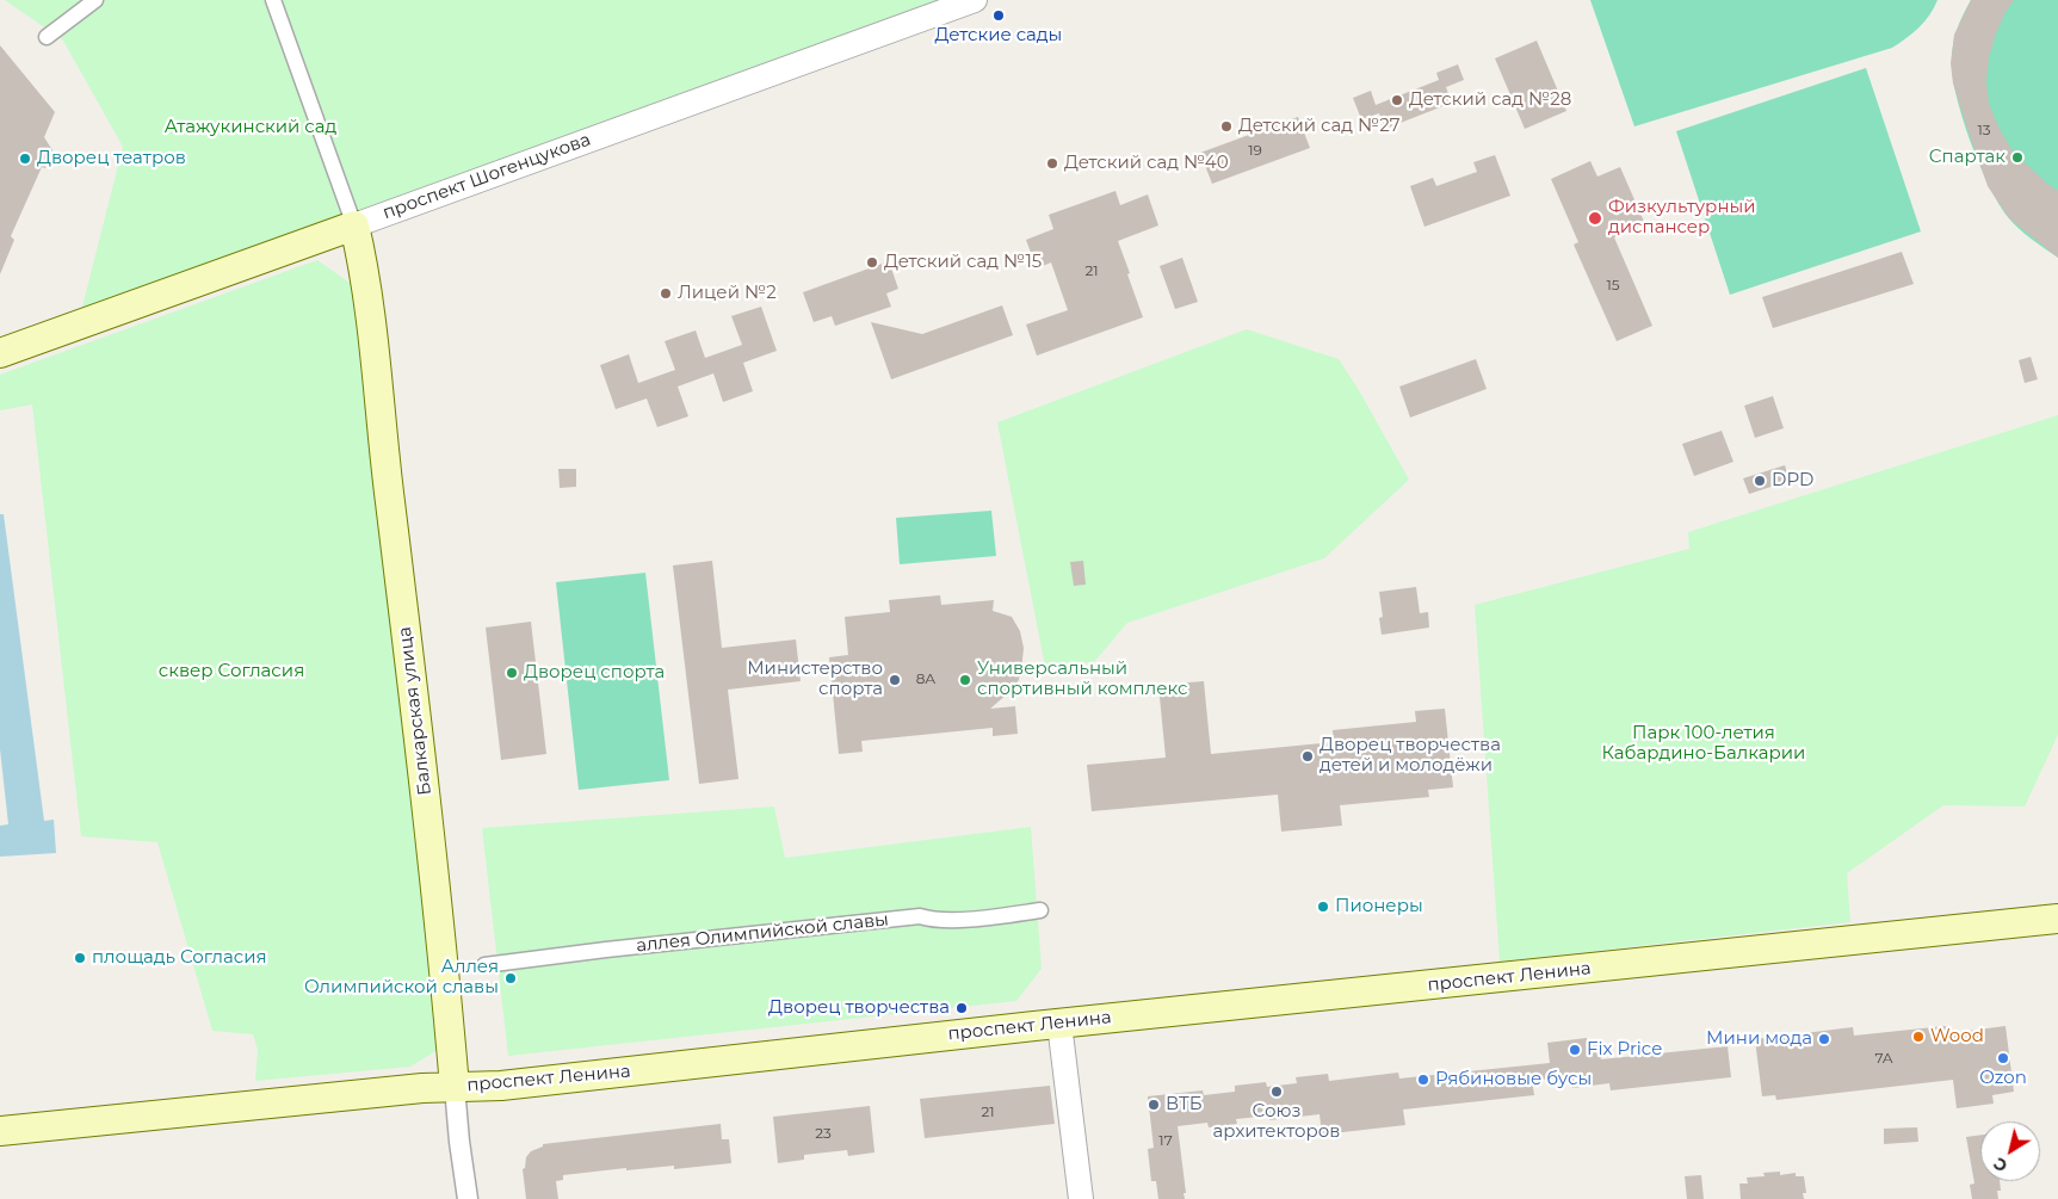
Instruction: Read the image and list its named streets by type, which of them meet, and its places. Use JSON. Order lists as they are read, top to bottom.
{
  "streets": {
    "main road": ["проспект Шогенцукова", "Балкарская улица", "проспект Ленина"],
    "street": ["аллея Олимпийской славы"]
  },
  "crossings": [
    ["проспект Шогенцукова", "Балкарская улица"],
    ["Балкарская улица", "проспект Ленина"]
  ],
  "parks": ["Атажукинский сад", "сквер Согласия", "Парк 100-летия Кабардино-Балкарии"],
  "places": [
    "Детские сады",
    "Детский сад №28",
    "Детский сад №27",
    "Спартак",
    "Дворец театров",
    "Детский сад №40",
    "Физкультурный диспансер",
    "Детский сад №15",
    "Лицей №2",
    "DPD",
    "Дворец спорта",
    "Министерство спорта",
    "Универсальный спортивный комплекс",
    "Дворец творчества детей и молодёжи",
    "Пионеры",
    "площадь Согласия",
    "Аллея Олимпийской славы",
    "Дворец творчества",
    "Wood",
    "Мини мода",
    "Fix Price",
    "Ozon",
    "Рябиновые бусы",
    "Союз архитекторов",
    "ВТБ"
  ],
  "house_numbers": [
    "13",
    "19",
    "21",
    "15",
    "8А",
    "7А",
    "21",
    "23",
    "17"
  ],
  "north": "bottom left"
}
